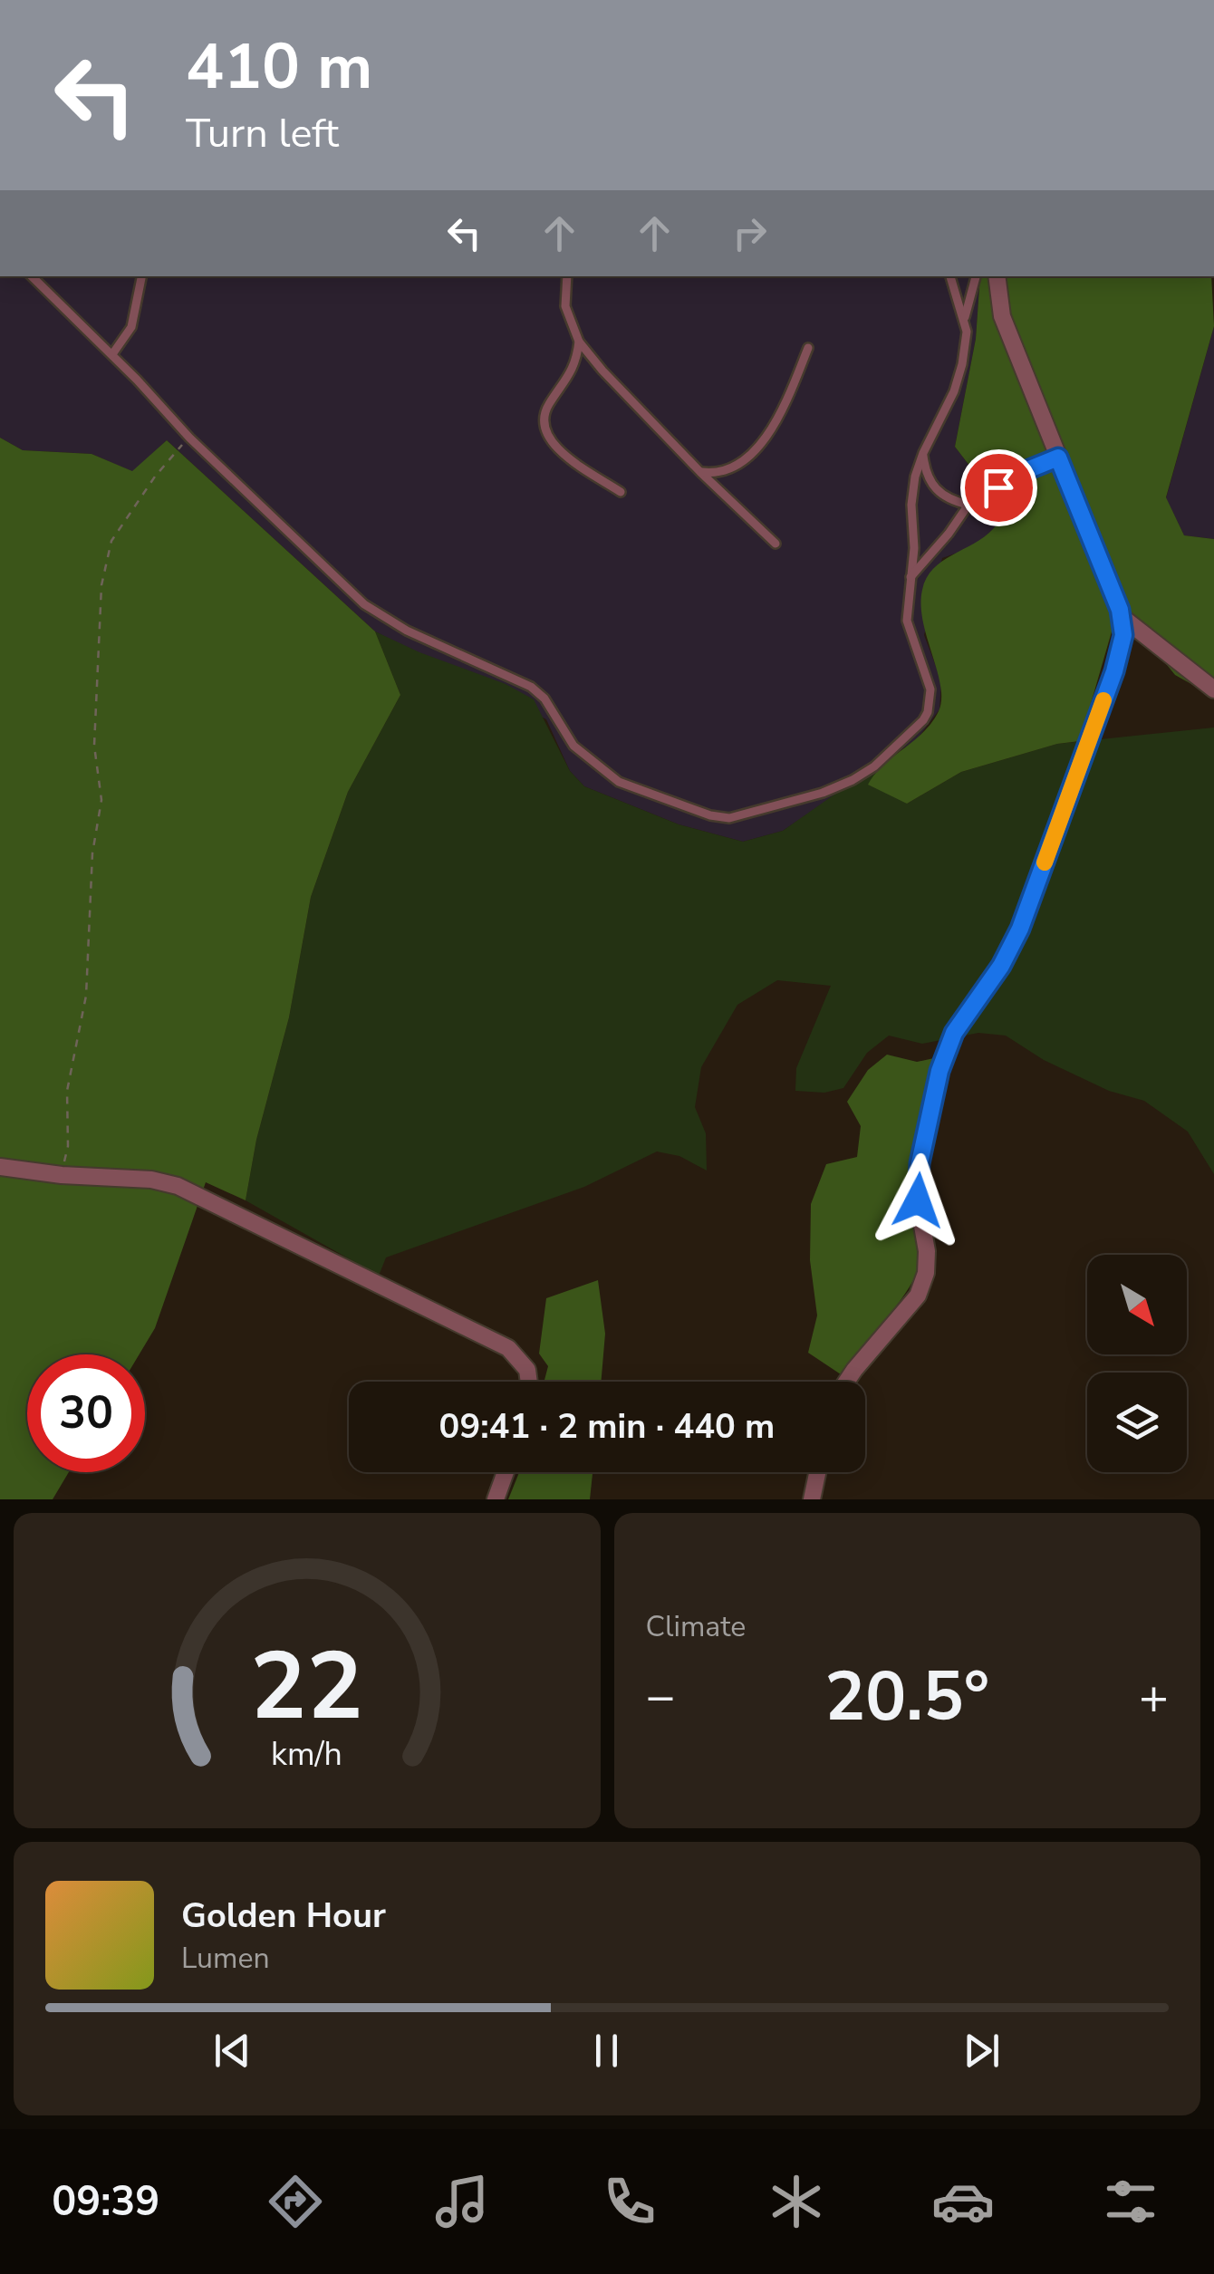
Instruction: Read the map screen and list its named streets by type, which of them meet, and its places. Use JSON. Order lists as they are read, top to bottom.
{
  "north": "bottom right",
  "page": {
    "turn": ["410 m", "Turn left"],
    "limit": "30",
    "trip": "09:41 · 2 min · 440 m",
    "tile": "Climate",
    "heat": ["−", "20.5°", "+"],
    "song": ["Golden Hour", "Lumen"],
    "tabs": "09:39",
    "gauge": ["22", "km/h"]
  }
}
